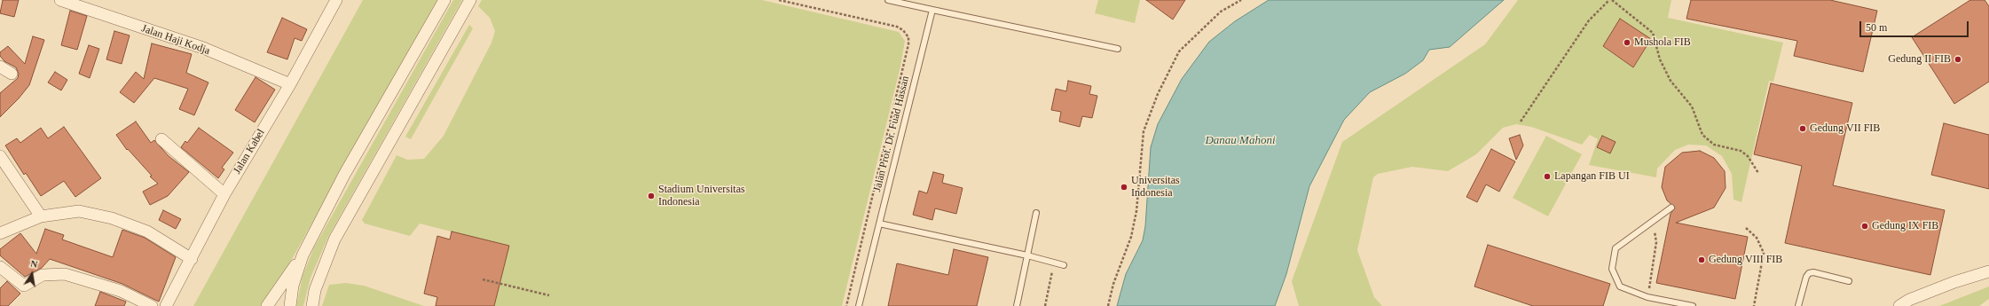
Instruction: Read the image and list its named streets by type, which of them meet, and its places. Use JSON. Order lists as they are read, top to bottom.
{
  "streets": {
    "street": ["Jalan Haji Kodja", "Jalan Kabel"],
    "lane": ["Jalan Prof. Dr. Fuad Hassan"]
  },
  "crossings": [
    ["Jalan Haji Kodja", "Jalan Kabel"]
  ],
  "water": ["Danau Mahoni"],
  "places": [
    "Mushola FIB",
    "Gedung II FIB",
    "Gedung VII FIB",
    "Lapangan FIB UI",
    "Universitas Indonesia",
    "Stadium Universitas Indonesia",
    "Gedung IX FIB",
    "Gedung VIII FIB"
  ],
  "scale_bar": "50 m",
  "north": "top"
}
